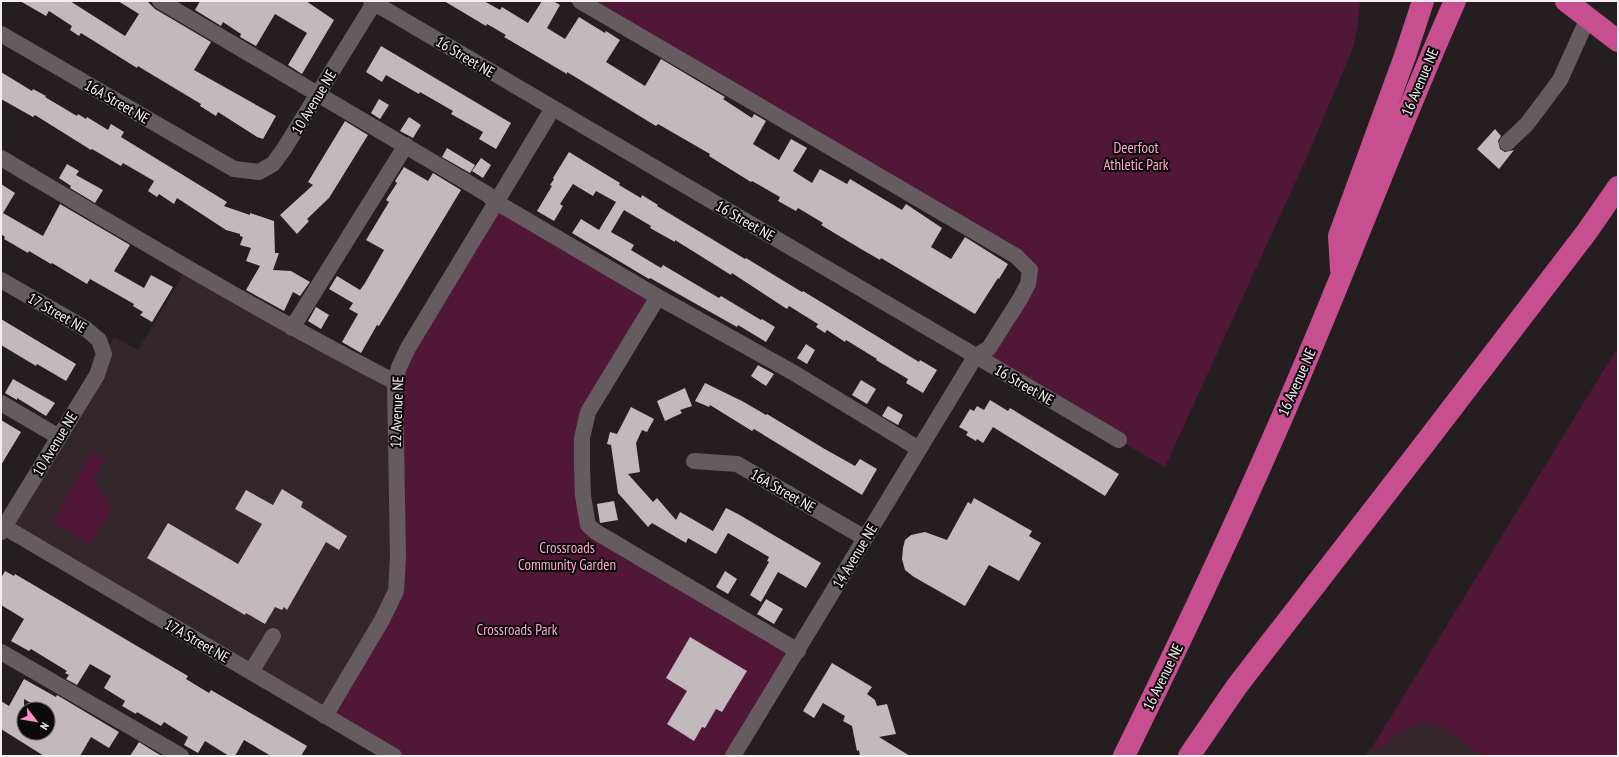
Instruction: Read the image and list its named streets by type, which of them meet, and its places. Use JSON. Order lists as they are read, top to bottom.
{
  "streets": {
    "highway": ["16 Avenue NE"],
    "street": [
      "16 Street NE",
      "16A Street NE",
      "10 Avenue NE",
      "17 Street NE",
      "12 Avenue NE",
      "14 Avenue NE",
      "17A Street NE"
    ]
  },
  "crossings": [
    ["16 Street NE", "10 Avenue NE"],
    ["16 Street NE", "12 Avenue NE"],
    ["16 Street NE", "14 Avenue NE"],
    ["16A Street NE", "10 Avenue NE"],
    ["16A Street NE", "14 Avenue NE"],
    ["10 Avenue NE", "17 Street NE"],
    ["10 Avenue NE", "17A Street NE"],
    ["12 Avenue NE", "17A Street NE"]
  ],
  "parks": ["Deerfoot Athletic Park", "Crossroads Community Garden", "Crossroads Park"],
  "north": "bottom right"
}
